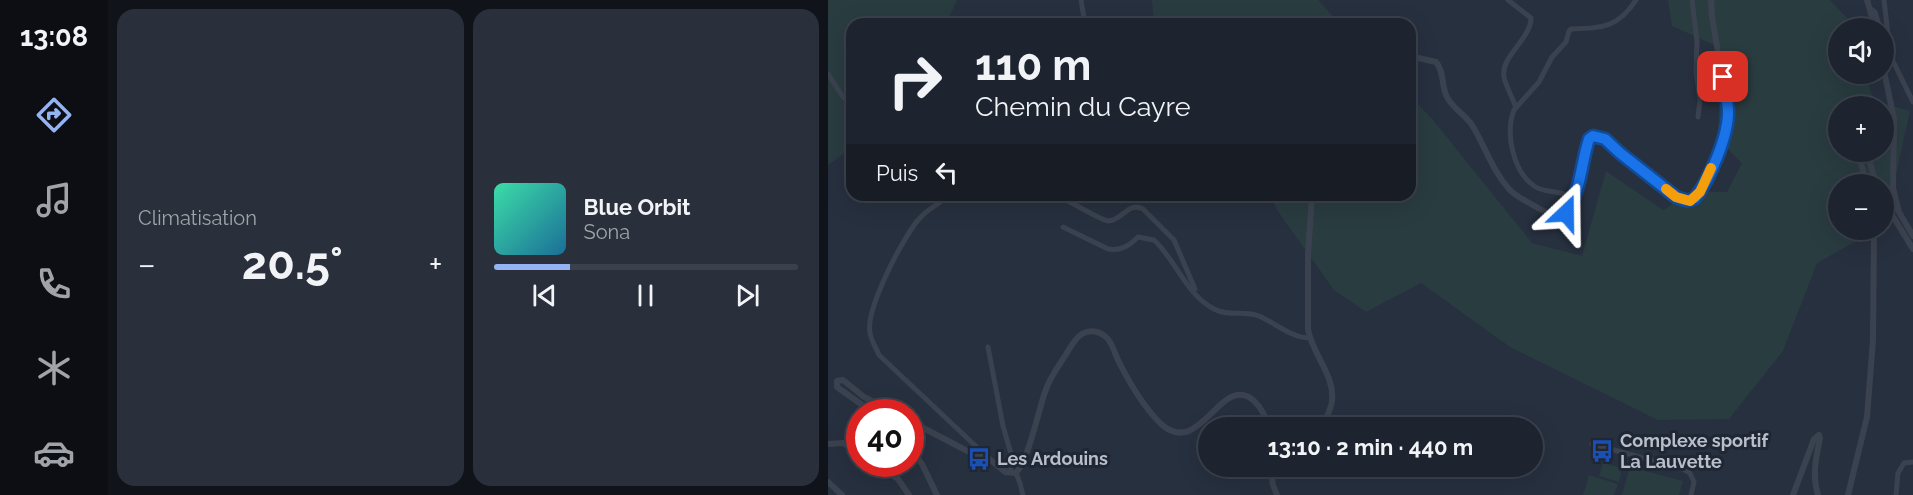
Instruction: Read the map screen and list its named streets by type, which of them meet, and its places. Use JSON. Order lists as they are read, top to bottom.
{
  "places": {
    "bus stop": ["Complexe sportif La Lauvette", "Les Ardouins"]
  },
  "page": {
    "tabs": "13:08",
    "tile": "Climatisation",
    "map_buttons": ["+", "−"],
    "turn": ["110 m", "Chemin du Cayre"],
    "then": "Puis",
    "song": ["Blue Orbit", "Sona"],
    "heat": ["−", "20.5°", "+"],
    "limit": "40",
    "trip": "13:10 · 2 min · 440 m"
  }
}
